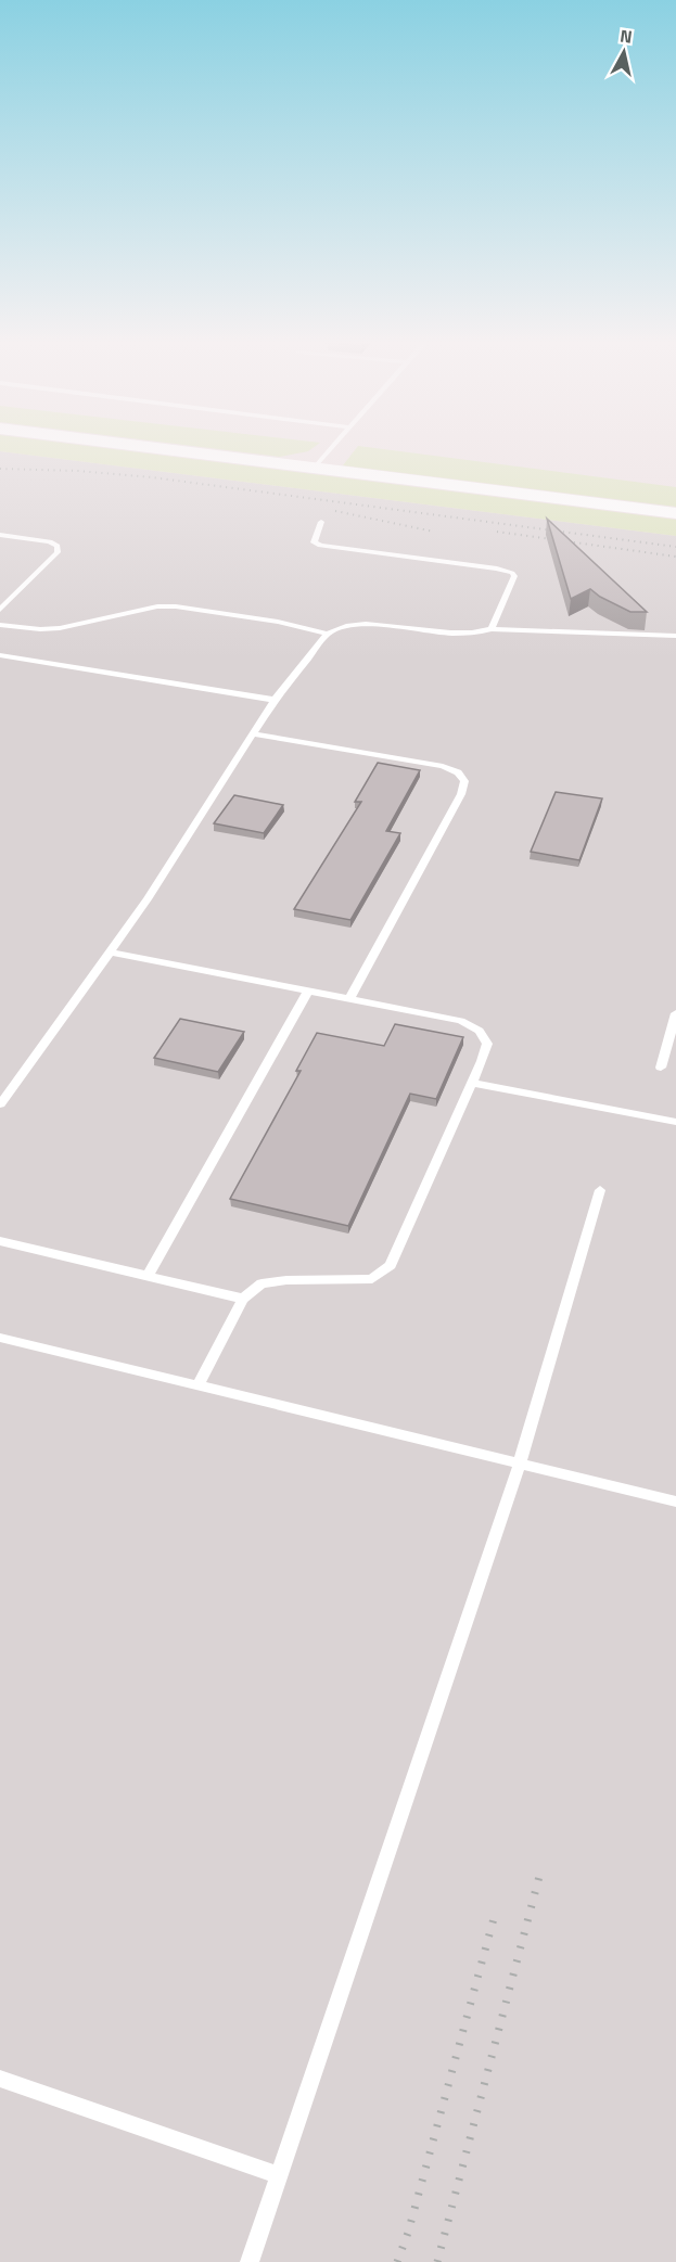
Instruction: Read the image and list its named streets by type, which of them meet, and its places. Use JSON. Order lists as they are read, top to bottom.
{
  "north": "top"
}
